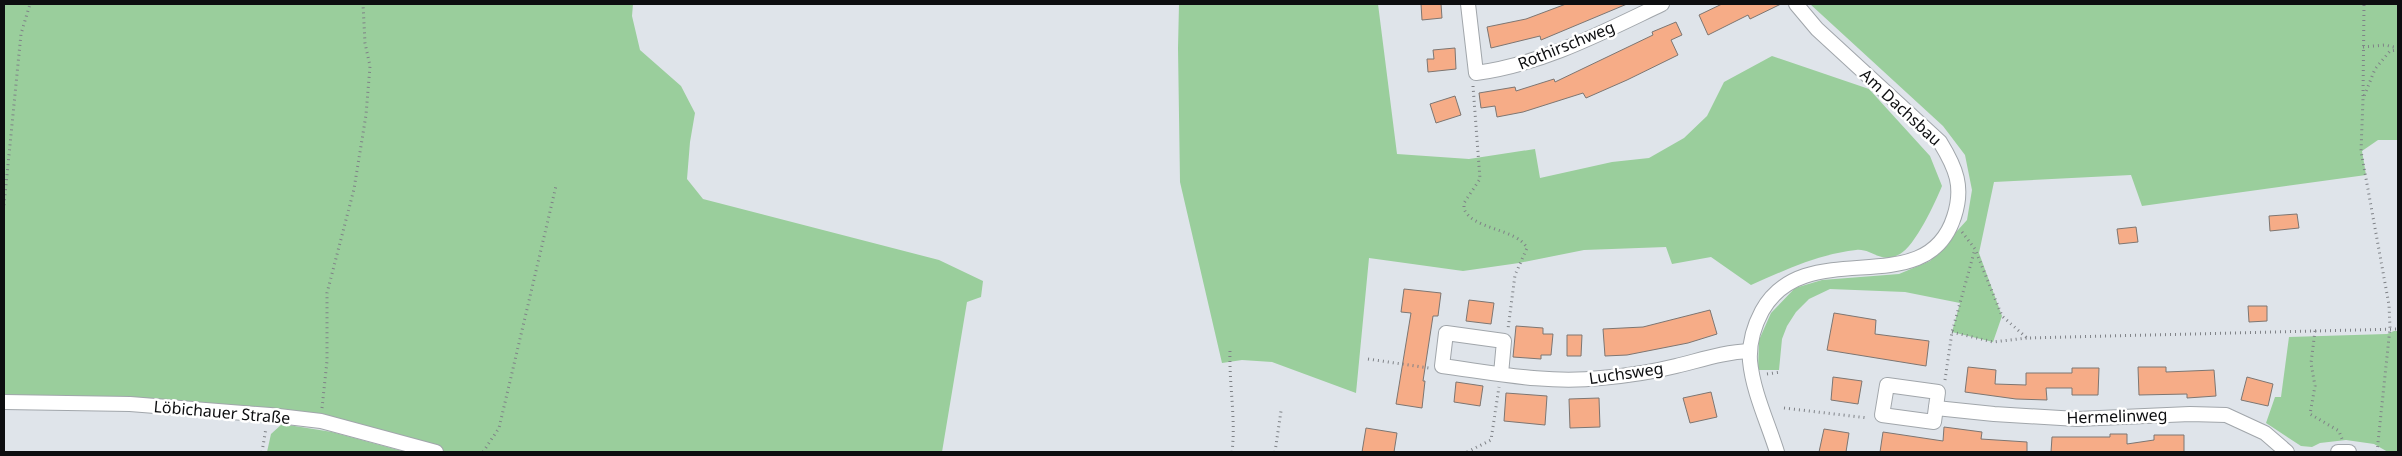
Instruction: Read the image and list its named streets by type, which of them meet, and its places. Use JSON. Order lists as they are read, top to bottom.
{
  "streets": {
    "street": [
      "Rothirschweg",
      "Am Dachsbau",
      "Luchsweg",
      "Löbichauer Straße",
      "Hermelinweg"
    ]
  },
  "crossings": [
    ["Am Dachsbau", "Luchsweg"]
  ]
}
